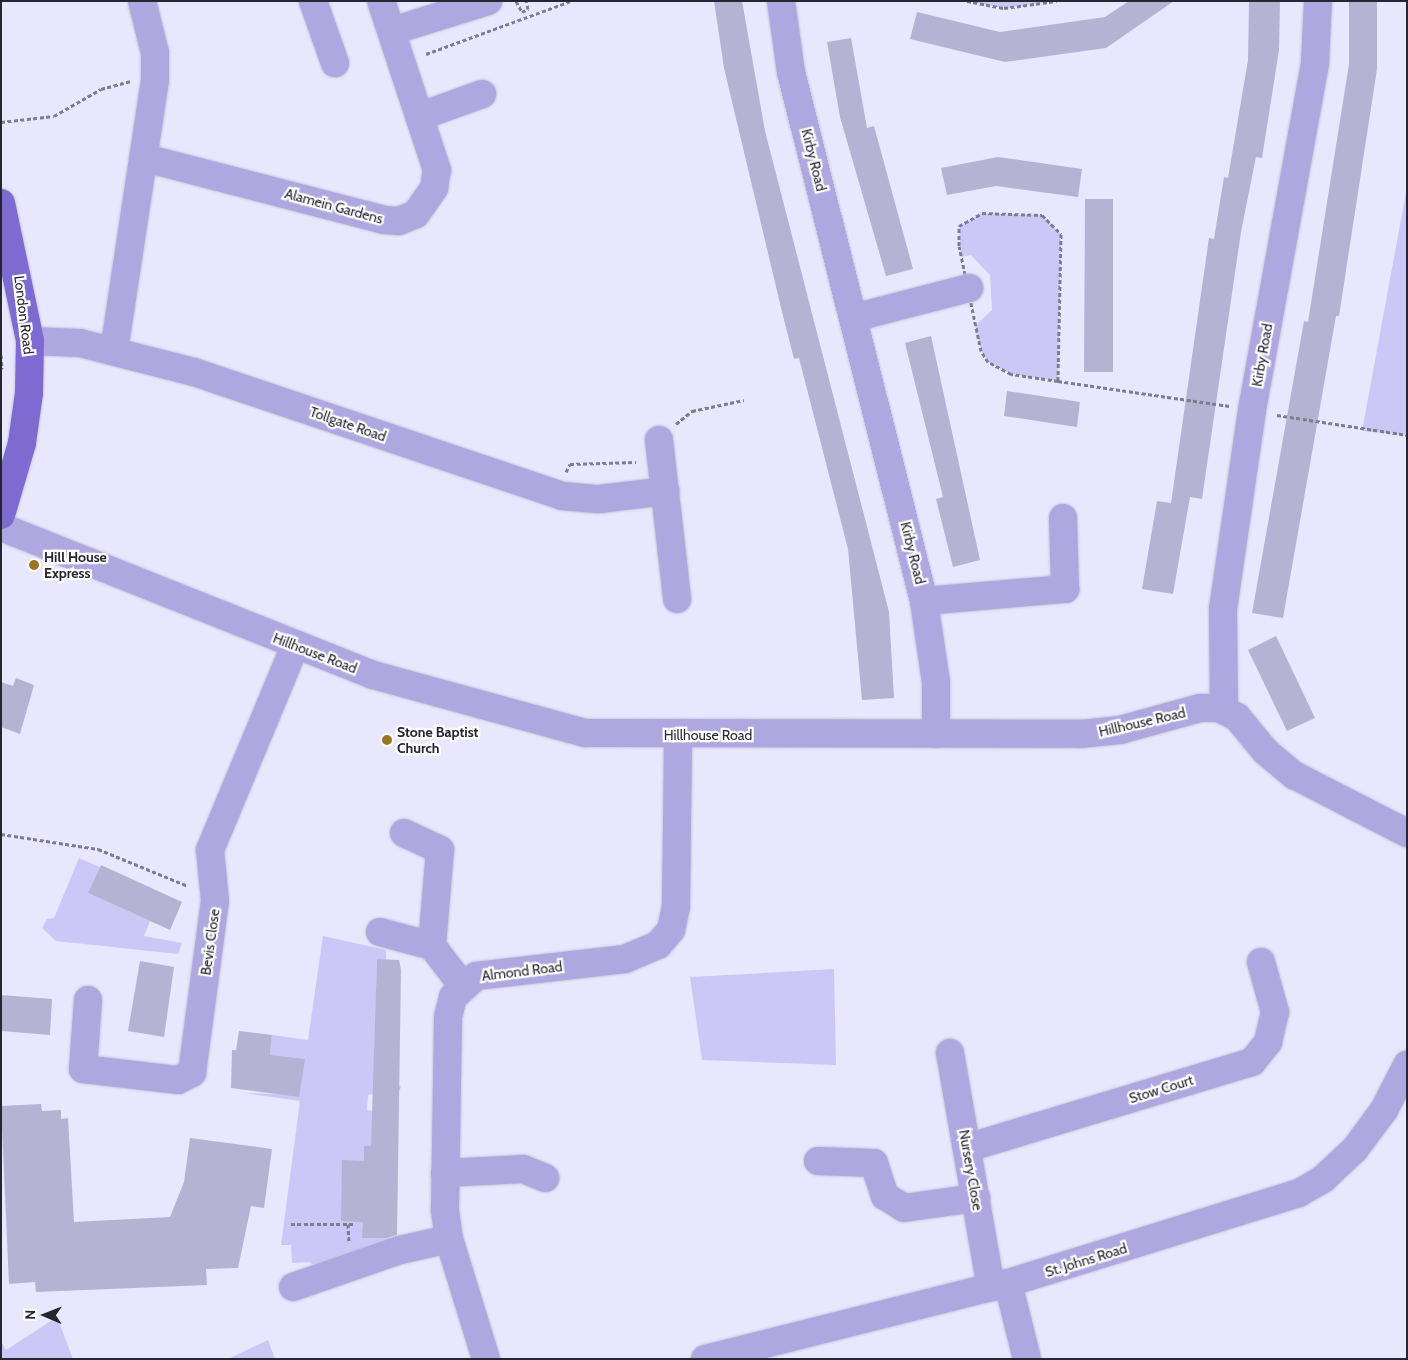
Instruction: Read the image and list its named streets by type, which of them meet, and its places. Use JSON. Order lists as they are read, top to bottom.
{
  "streets": {
    "main road": ["London Road"],
    "street": [
      "Kirby Road",
      "Alamein Gardens",
      "Tollgate Road",
      "Hillhouse Road",
      "Bevis Close",
      "Almond Road",
      "Stow Court",
      "Nursery Close",
      "St. Johns Road"
    ]
  },
  "crossings": [
    ["Kirby Road", "Hillhouse Road"],
    ["London Road", "Tollgate Road"],
    ["Hillhouse Road", "Bevis Close"],
    ["Hillhouse Road", "Almond Road"],
    ["Stow Court", "Nursery Close"],
    ["Nursery Close", "St. Johns Road"]
  ],
  "places": ["Hill House Express", "Stone Baptist Church"],
  "north": "left"
}
